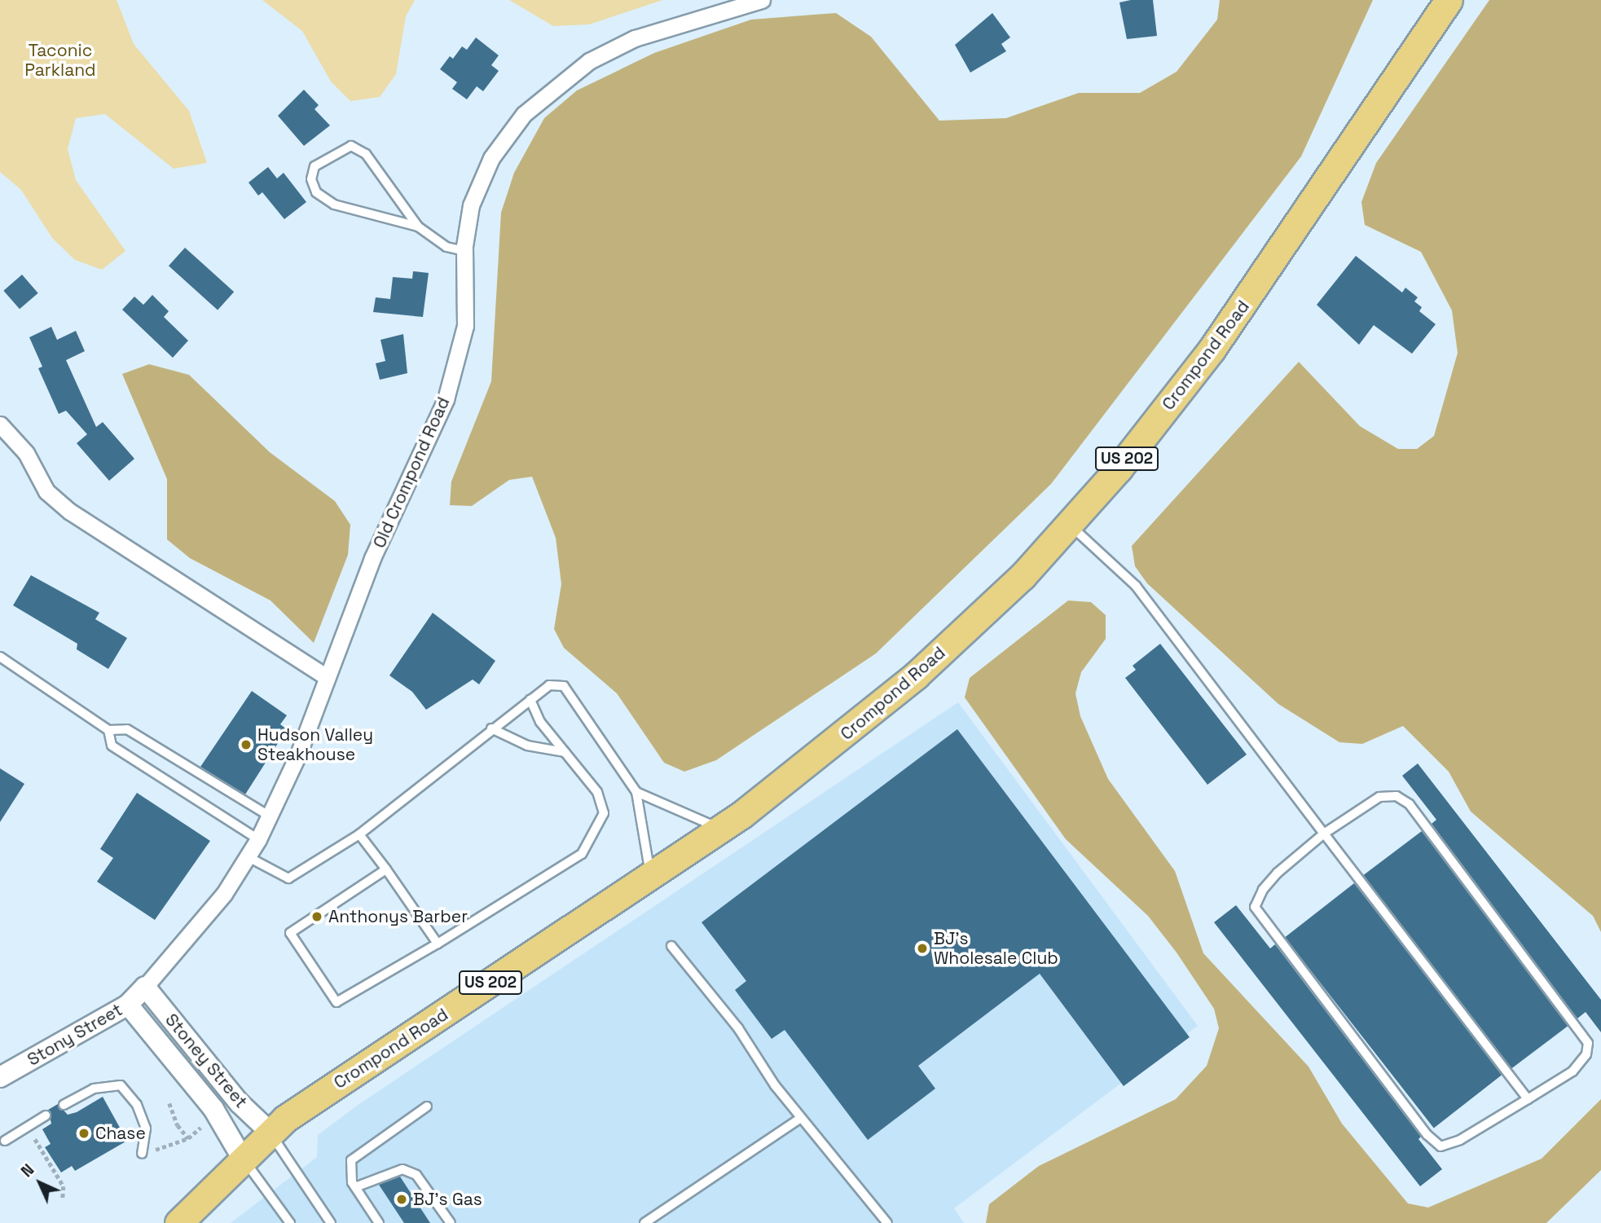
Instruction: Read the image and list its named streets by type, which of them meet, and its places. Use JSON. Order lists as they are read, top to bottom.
{
  "streets": {
    "highway": ["Crompond Road", "US 202"],
    "street": ["Old Crompond Road", "Stony Street", "Stoney Street"]
  },
  "crossings": [
    ["Crompond Road", "Stoney Street"],
    ["Old Crompond Road", "Stony Street"],
    ["Old Crompond Road", "Stoney Street"],
    ["Stony Street", "Stoney Street"]
  ],
  "parks": ["Taconic Parkland"],
  "places": [
    "Hudson Valley Steakhouse",
    "Anthonys Barber",
    "BJ's Wholesale Club",
    "Chase",
    "BJ's Gas"
  ],
  "north": "top left"
}
